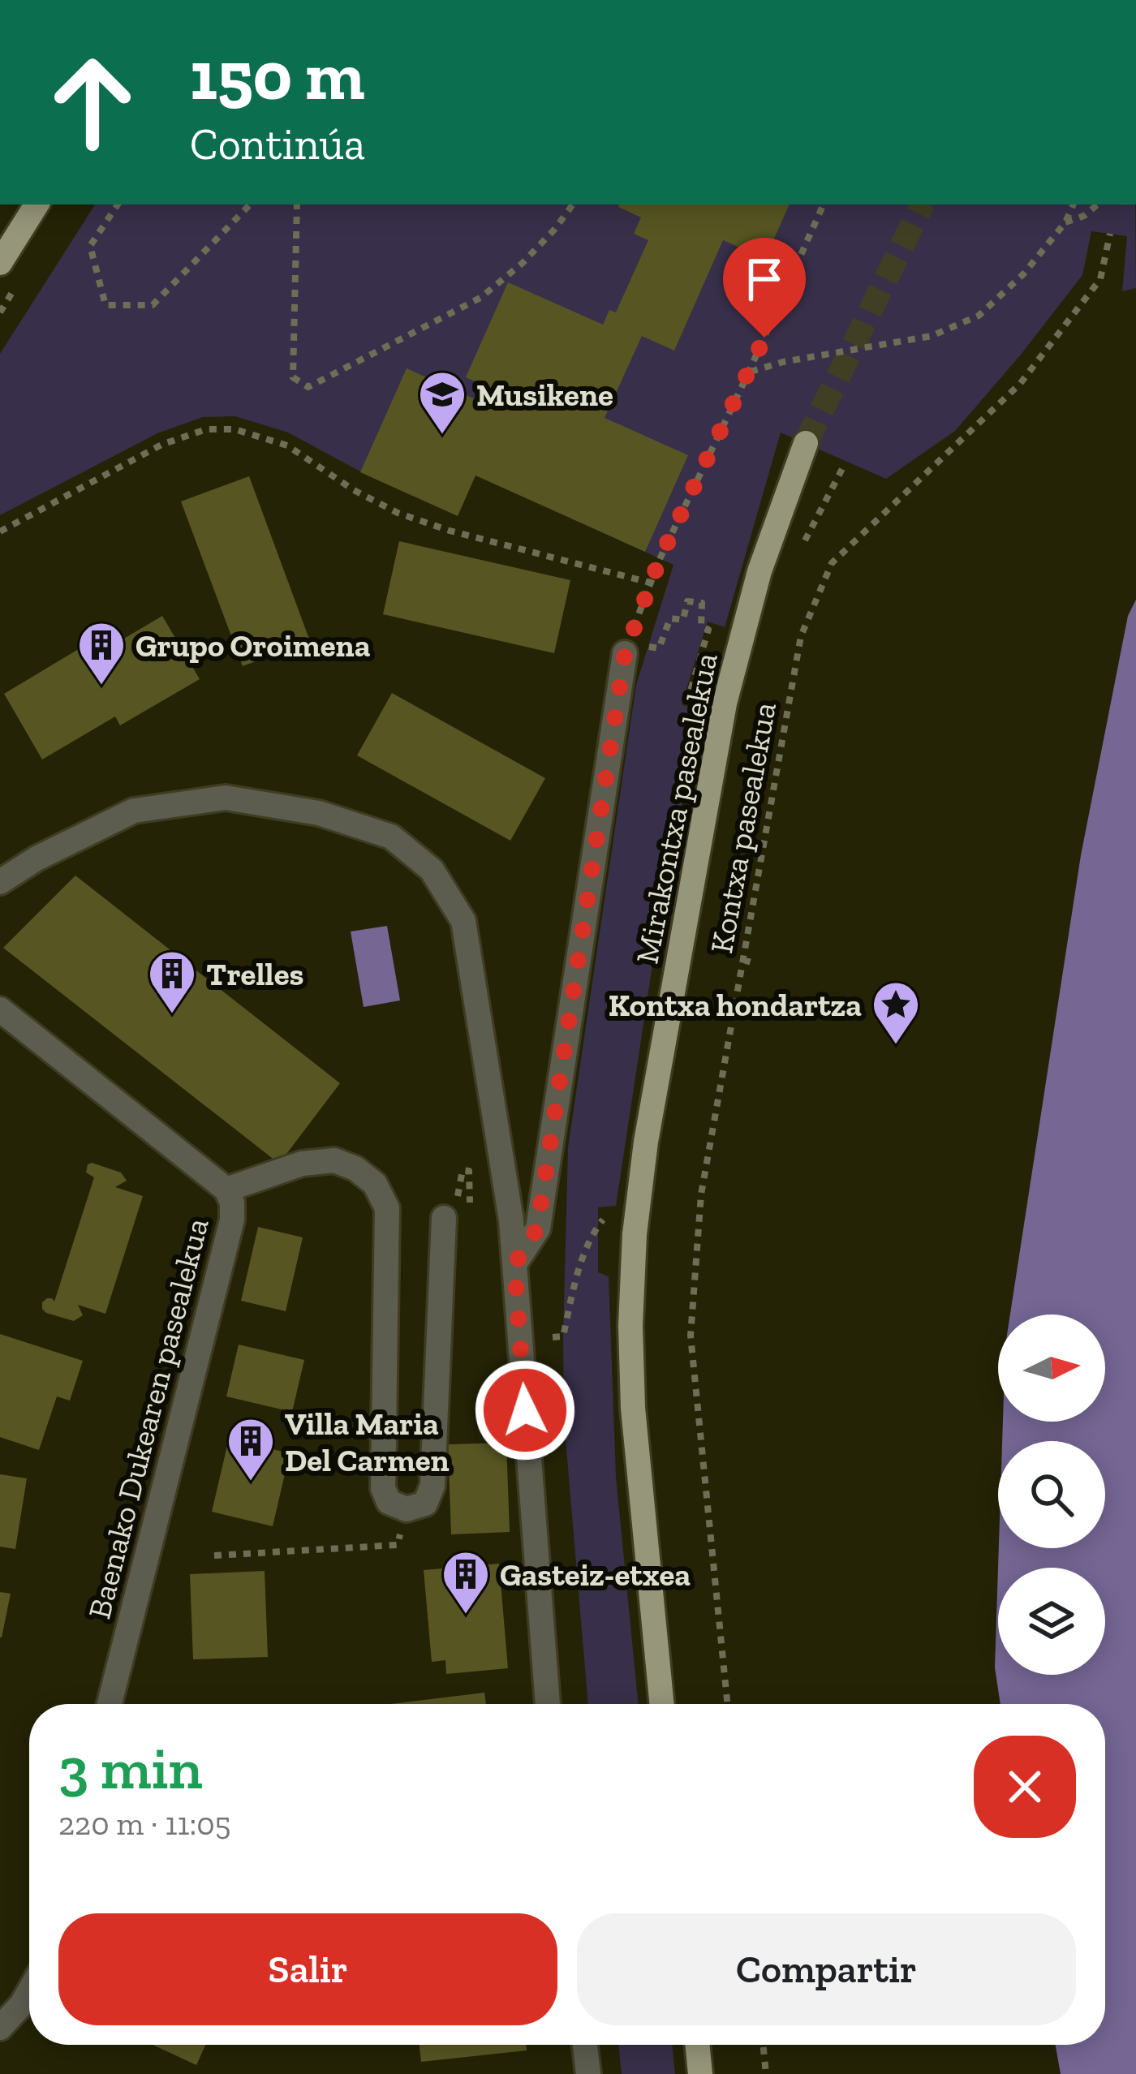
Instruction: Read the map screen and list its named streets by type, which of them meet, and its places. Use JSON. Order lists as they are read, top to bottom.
{
  "streets": {
    "main road": ["Mirakontxa pasealekua"],
    "street": ["Baenako Dukearen pasealekua"],
    "path": ["Kontxa pasealekua"]
  },
  "places": {
    "school or university": ["Musikene"],
    "building": [
      "Grupo Oroimena",
      "Trelles",
      "Villa Maria Del Carmen",
      "Gasteiz-etxea"
    ],
    "place": ["Kontxa hondartza"]
  },
  "north": "right",
  "page": {
    "turn": ["150 m", "Continúa"],
    "heading": ["3 min", "220 m · 11:05"],
    "buttons": ["Salir", "Compartir"]
  }
}
